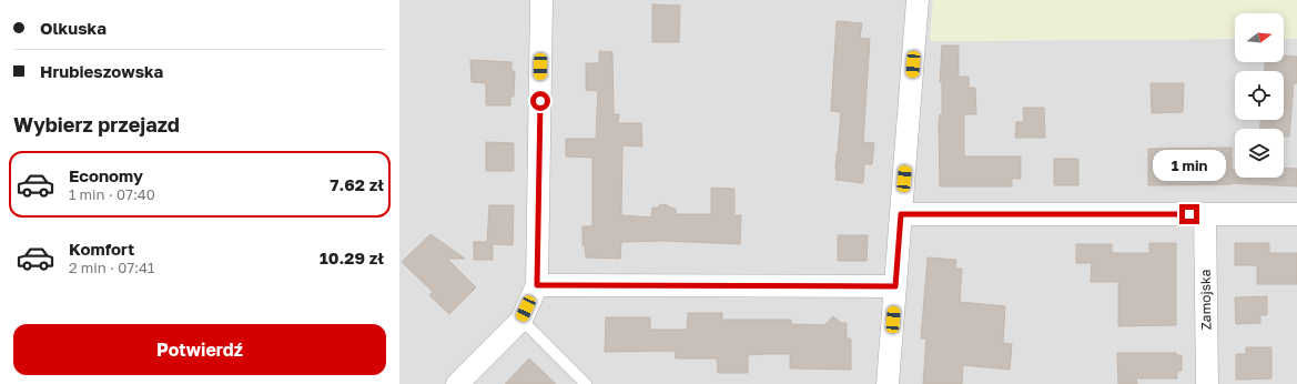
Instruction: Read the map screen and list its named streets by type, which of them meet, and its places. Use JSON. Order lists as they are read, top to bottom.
{
  "streets": {
    "street": ["Zamojska"]
  },
  "north": "right",
  "page": {
    "banner": ["Olkuska", "Hrubieszowska"],
    "heading": "Wybierz przejazd",
    "bubble": "1 min",
    "list": [
      {
        "name": "Economy",
        "note": "1 min · 07:40",
        "value": "7.62 zł"
      },
      {
        "name": "Komfort",
        "note": "2 min · 07:41",
        "value": "10.29 zł"
      }
    ],
    "buttons": "Potwierdź"
  }
}
